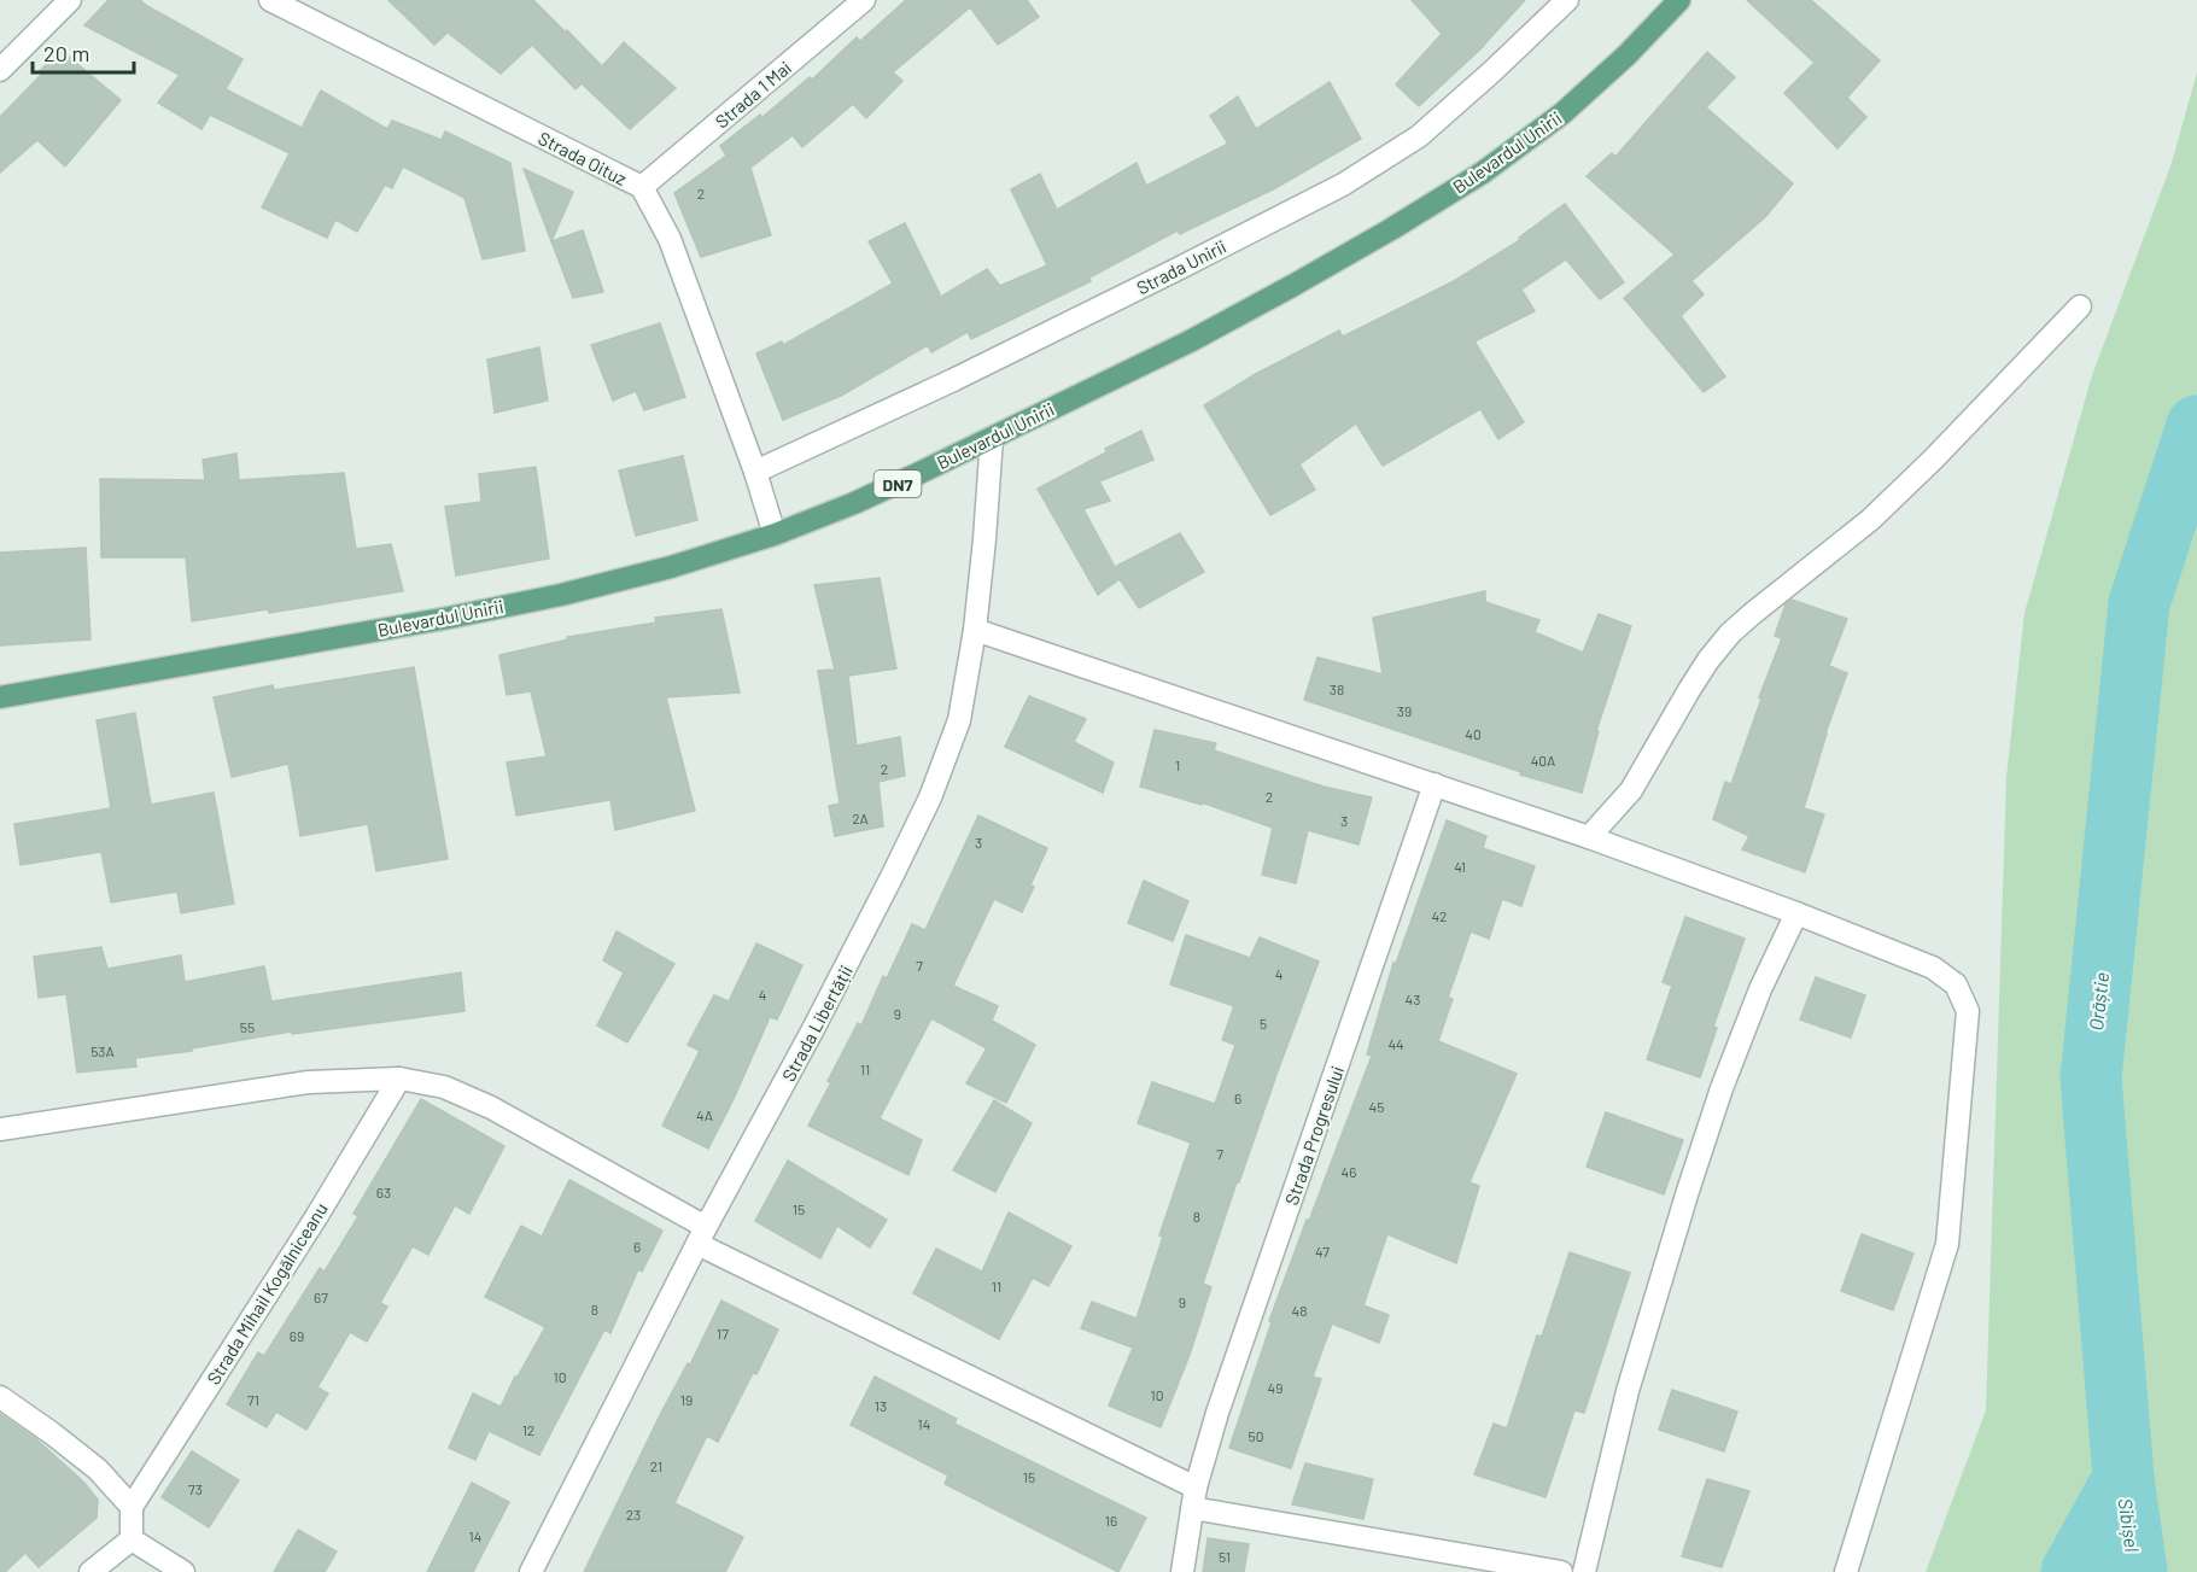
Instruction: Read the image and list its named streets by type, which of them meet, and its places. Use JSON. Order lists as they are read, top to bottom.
{
  "streets": {
    "main road": ["Bulevardul Unirii", "DN7"],
    "street": [
      "Strada 1 Mai",
      "Strada Oituz",
      "Strada Unirii",
      "Strada Libertății",
      "Strada Progresului",
      "Strada Mihail Kogălniceanu"
    ]
  },
  "crossings": [
    ["Strada 1 Mai", "Strada Oituz"],
    ["Bulevardul Unirii", "Strada Oituz"],
    ["Bulevardul Unirii", "Strada Libertății"],
    ["Strada Oituz", "Strada Unirii"]
  ],
  "water": ["Orăștie", "Sibișel"],
  "house_numbers": [
    "2",
    "38",
    "39",
    "40",
    "40A",
    "1",
    "2",
    "2",
    "2A",
    "3",
    "3",
    "41",
    "42",
    "7",
    "4",
    "4",
    "43",
    "9",
    "5",
    "55",
    "44",
    "53A",
    "11",
    "6",
    "45",
    "4A",
    "7",
    "46",
    "63",
    "15",
    "8",
    "6",
    "47",
    "11",
    "67",
    "9",
    "8",
    "48",
    "17",
    "69",
    "10",
    "49",
    "10",
    "71",
    "19",
    "13",
    "14",
    "12",
    "50",
    "21",
    "15",
    "73",
    "23",
    "16",
    "14",
    "51"
  ],
  "scale_bar": "20 m"
}
